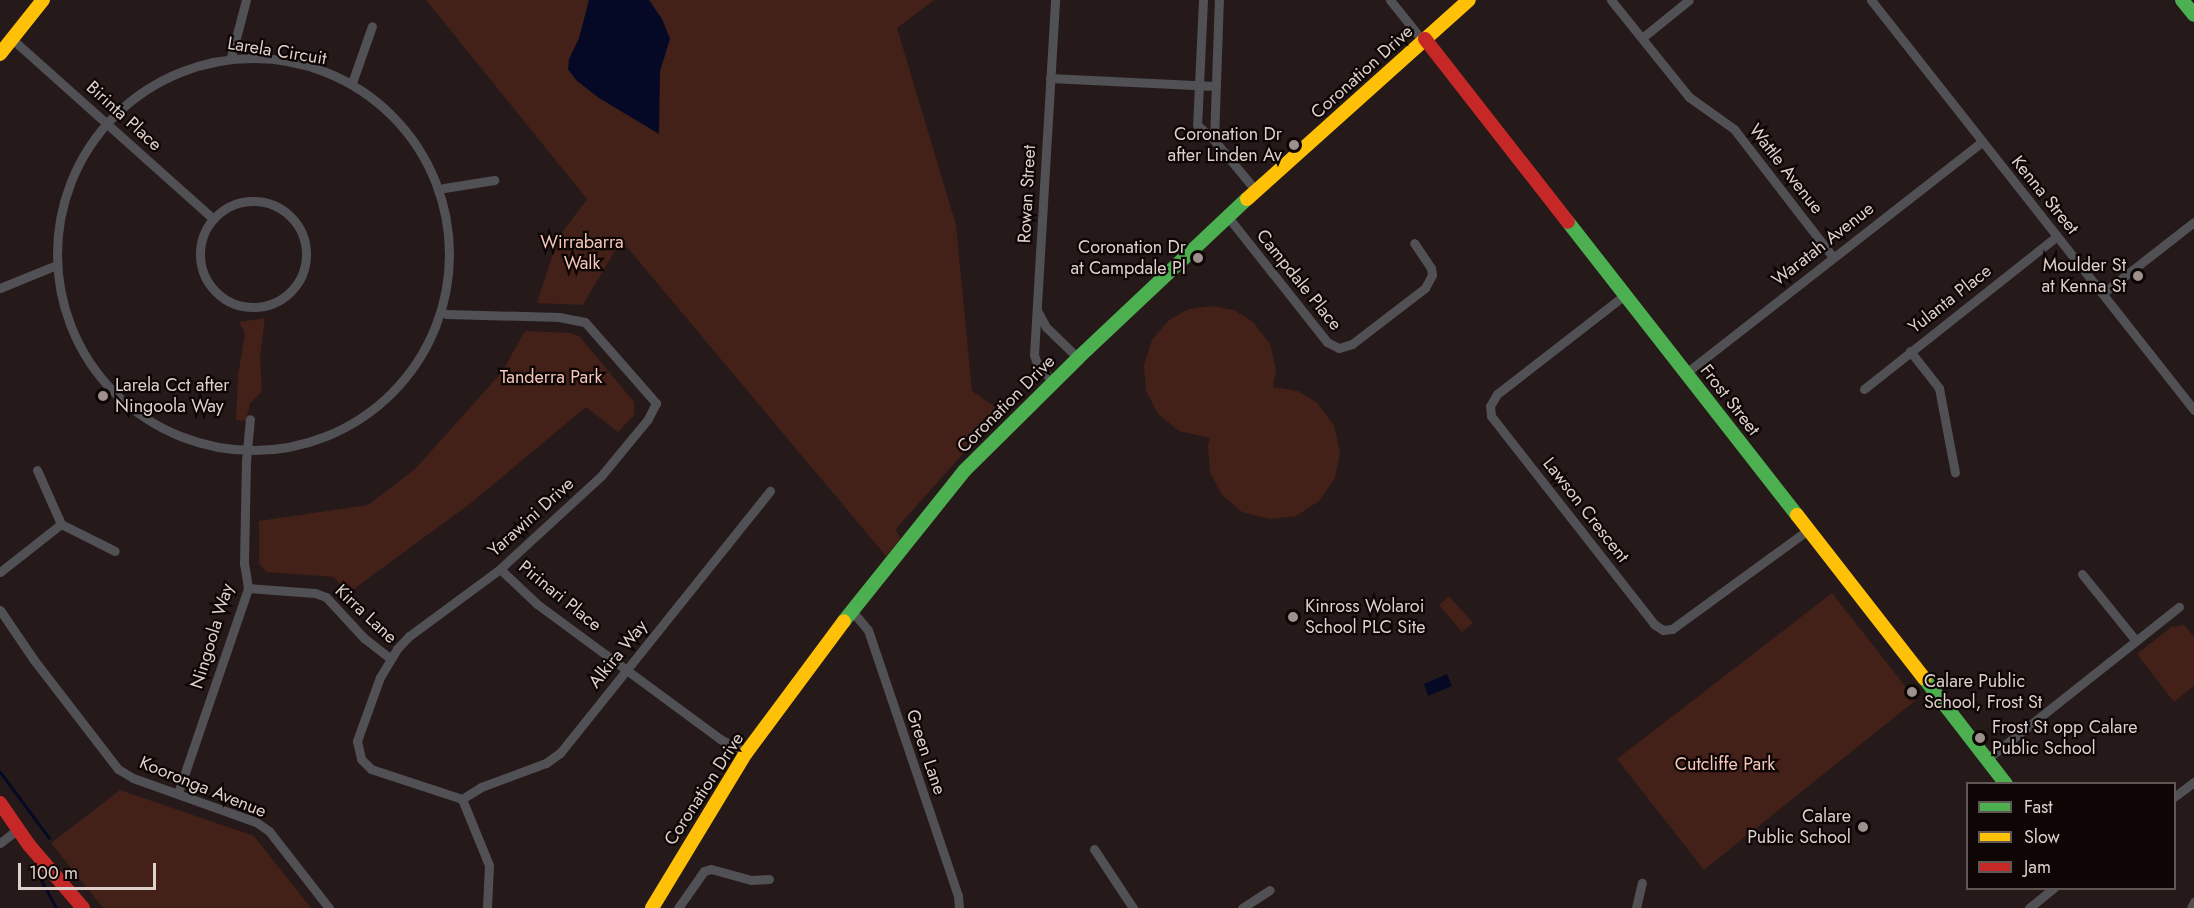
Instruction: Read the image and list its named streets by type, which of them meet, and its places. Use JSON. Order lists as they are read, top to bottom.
{
  "streets": {
    "main road": ["Coronation Drive", "Frost Street"],
    "street": [
      "Larela Circuit",
      "Birinta Place",
      "Wattle Avenue",
      "Rowan Street",
      "Kenna Street",
      "Waratah Avenue",
      "Campdale Place",
      "Yulanta Place",
      "Lawson Crescent",
      "Yarawini Drive",
      "Pirinari Place",
      "Kirra Lane",
      "Ningoola Way",
      "Alkira Way",
      "Green Lane",
      "Kooronga Avenue"
    ]
  },
  "crossings": [
    ["Larela Circuit", "Birinta Place"],
    ["Larela Circuit", "Yarawini Drive"],
    ["Larela Circuit", "Ningoola Way"],
    ["Coronation Drive", "Rowan Street"],
    ["Coronation Drive", "Campdale Place"],
    ["Coronation Drive", "Frost Street"],
    ["Coronation Drive", "Pirinari Place"],
    ["Coronation Drive", "Green Lane"],
    ["Wattle Avenue", "Waratah Avenue"],
    ["Kenna Street", "Waratah Avenue"],
    ["Kenna Street", "Yulanta Place"],
    ["Waratah Avenue", "Frost Street"],
    ["Frost Street", "Lawson Crescent"],
    ["Yarawini Drive", "Pirinari Place"],
    ["Yarawini Drive", "Kirra Lane"],
    ["Yarawini Drive", "Alkira Way"],
    ["Pirinari Place", "Alkira Way"],
    ["Kirra Lane", "Ningoola Way"],
    ["Ningoola Way", "Kooronga Avenue"]
  ],
  "parks": ["Wirrabarra Walk", "Tanderra Park", "Cutcliffe Park"],
  "places": [
    "Coronation Dr after Linden Av",
    "Coronation Dr at Campdale Pl",
    "Moulder St at Kenna St",
    "Larela Cct after Ningoola Way",
    "Kinross Wolaroi School PLC Site",
    "Calare Public School, Frost St",
    "Frost St opp Calare Public School",
    "Calare Public School"
  ],
  "legend": ["Fast", "Slow", "Jam"],
  "scale_bar": "100 m"
}
